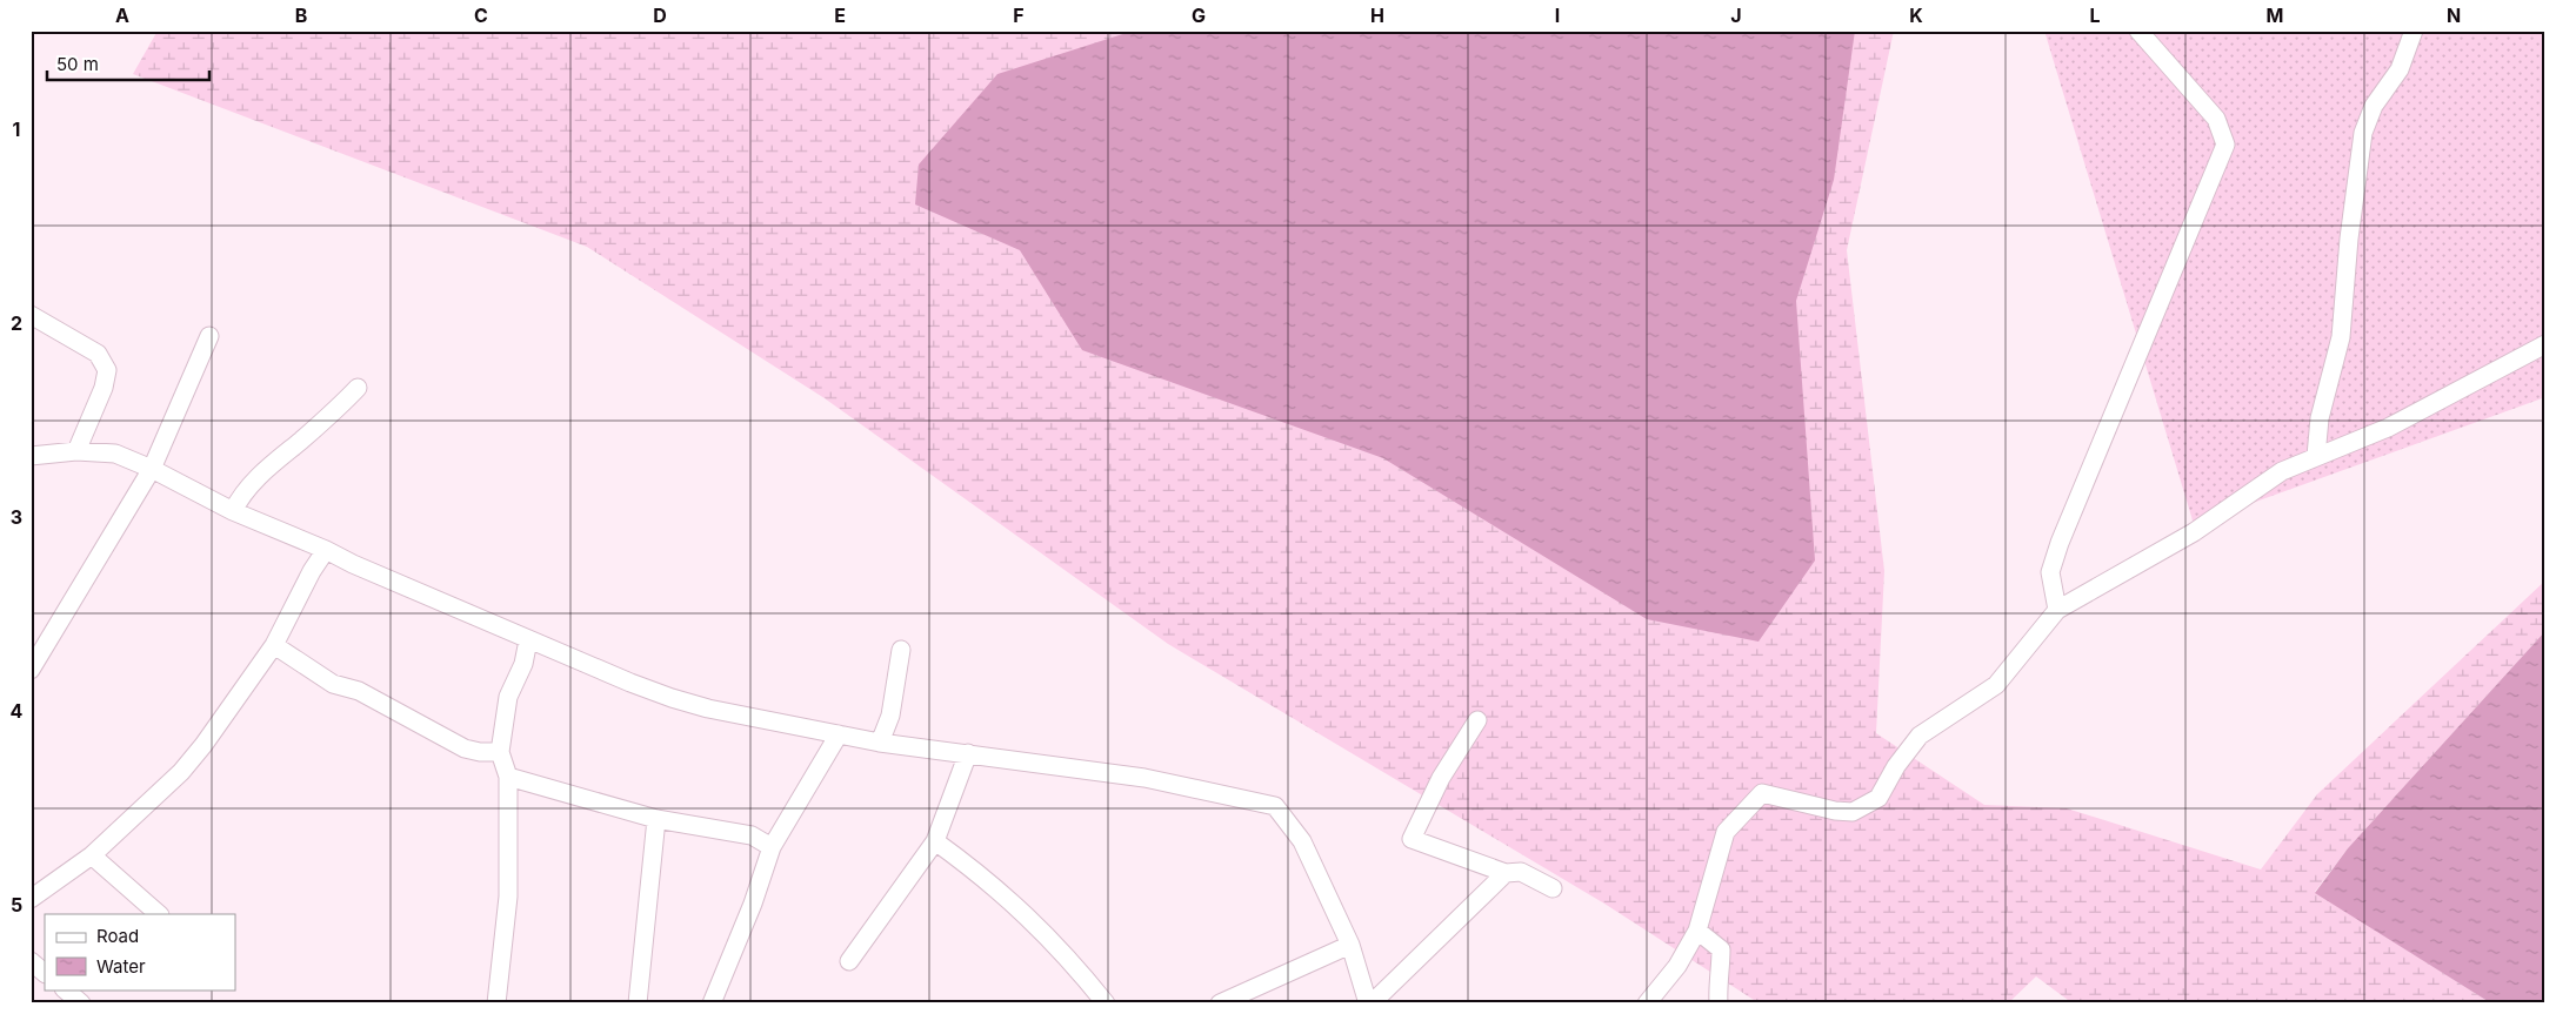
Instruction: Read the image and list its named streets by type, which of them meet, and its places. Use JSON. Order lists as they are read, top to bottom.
{
  "legend": ["Road", "Water"],
  "scale_bar": "50 m",
  "grid": {
    "columns": [
      "A",
      "B",
      "C",
      "D",
      "E",
      "F",
      "G",
      "H",
      "I",
      "J",
      "K",
      "L",
      "M",
      "N"
    ],
    "rows": [
      "1",
      "2",
      "3",
      "4",
      "5"
    ]
  }
}
